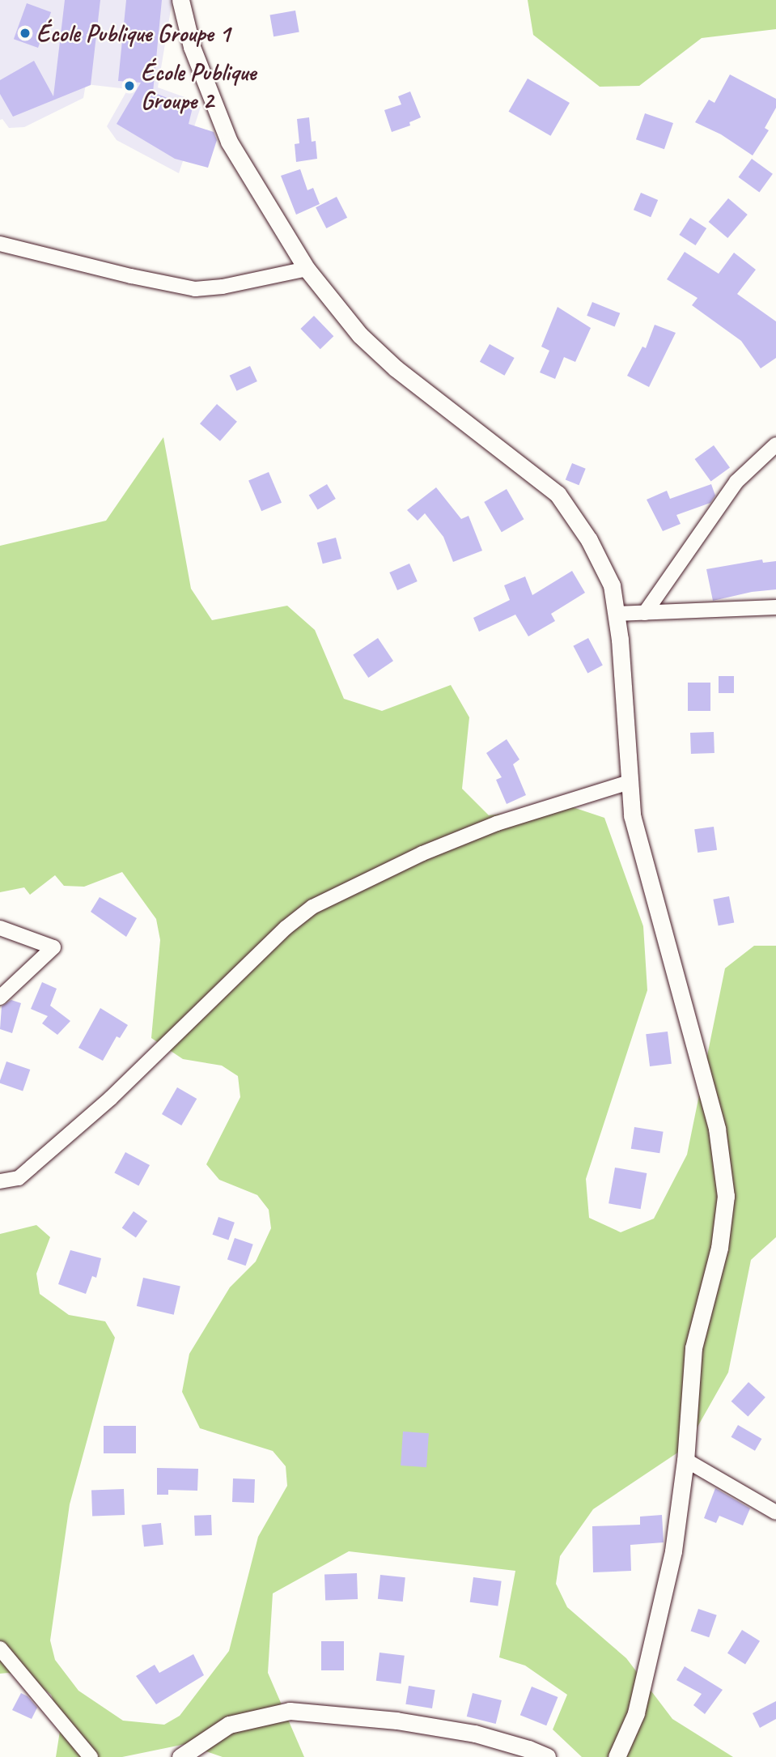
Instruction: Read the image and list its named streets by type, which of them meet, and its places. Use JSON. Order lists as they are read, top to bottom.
{
  "places": ["École Publique Groupe 1", "École Publique Groupe 2"]
}
